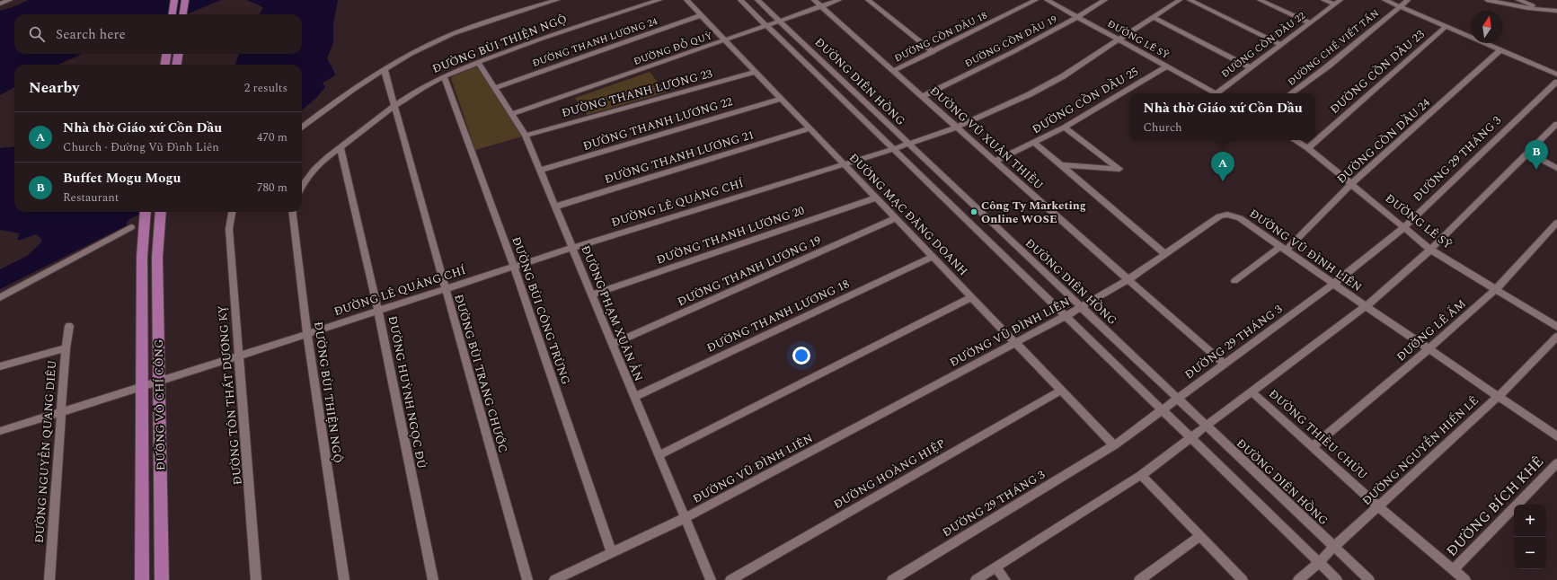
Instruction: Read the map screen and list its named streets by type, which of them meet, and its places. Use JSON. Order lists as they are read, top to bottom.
{
  "streets": {
    "main road": ["ĐƯỜNG VÕ CHÍ CÔNG"],
    "street": [
      "ĐƯỜNG CỒN DẦU 18",
      "ĐƯỜNG LÊ SỸ",
      "ĐƯỜNG CỒN DẦU 19",
      "ĐƯỜNG THANH LƯƠNG 24",
      "ĐƯỜNG BÙI THIỆN NGỘ",
      "ĐƯỜNG CỒN DẦU 22",
      "ĐƯỜNG CHẾ VIẾT TẤN",
      "ĐƯỜNG ĐỖ QUỲ",
      "ĐƯỜNG CỒN DẦU 23",
      "ĐƯỜNG DIÊN HỒNG",
      "ĐƯỜNG THANH LƯƠNG 23",
      "ĐƯỜNG CỒN DẦU 25",
      "ĐƯỜNG THANH LƯƠNG 22",
      "ĐƯỜNG VŨ XUÂN THIỀU",
      "ĐƯỜNG CỒN DẦU 24",
      "ĐƯỜNG THANH LƯƠNG 21",
      "ĐƯỜNG 29 THÁNG 3",
      "ĐƯỜNG LÊ QUẢNG CHÍ",
      "ĐƯỜNG MẠC ĐĂNG DOANH",
      "ĐƯỜNG THANH LƯƠNG 20",
      "ĐƯỜNG VŨ ĐÌNH LIÊN",
      "ĐƯỜNG THANH LƯƠNG 19",
      "ĐƯỜNG BÙI CÔNG TRỪNG",
      "ĐƯỜNG PHẠM XUÂN ẨN",
      "ĐƯỜNG THANH LƯƠNG 18",
      "ĐƯỜNG LÊ ẤM",
      "ĐƯỜNG BÙI TRANG CHƯỚC",
      "ĐƯỜNG HUỲNH NGỌC ĐỦ",
      "ĐƯỜNG TÔN THẤT DƯƠNG KỴ",
      "ĐƯỜNG THIỀU CHỬU",
      "ĐƯỜNG NGUYỄN HIẾN LÊ",
      "ĐƯỜNG NGUYỄN QUANG DIÊU",
      "ĐƯỜNG HOÀNG HIỆP",
      "ĐƯỜNG BÍCH KHÊ"
    ]
  },
  "crossings": [
    ["ĐƯỜNG CỒN DẦU 18", "ĐƯỜNG VŨ XUÂN THIỀU"],
    ["ĐƯỜNG LÊ SỸ", "ĐƯỜNG CỒN DẦU 19"],
    ["ĐƯỜNG LÊ SỸ", "ĐƯỜNG CỒN DẦU 23"],
    ["ĐƯỜNG LÊ SỸ", "ĐƯỜNG CỒN DẦU 25"],
    ["ĐƯỜNG LÊ SỸ", "ĐƯỜNG CỒN DẦU 24"],
    ["ĐƯỜNG LÊ SỸ", "ĐƯỜNG 29 THÁNG 3"],
    ["ĐƯỜNG LÊ SỸ", "ĐƯỜNG LÊ QUẢNG CHÍ"],
    ["ĐƯỜNG LÊ SỸ", "ĐƯỜNG LÊ ẤM"],
    ["ĐƯỜNG CỒN DẦU 19", "ĐƯỜNG VŨ XUÂN THIỀU"],
    ["ĐƯỜNG THANH LƯƠNG 24", "ĐƯỜNG MẠC ĐĂNG DOANH"],
    ["ĐƯỜNG THANH LƯƠNG 24", "ĐƯỜNG PHẠM XUÂN ẨN"],
    ["ĐƯỜNG BÙI THIỆN NGỘ", "ĐƯỜNG LÊ QUẢNG CHÍ"],
    ["ĐƯỜNG BÙI THIỆN NGỘ", "ĐƯỜNG BÙI CÔNG TRỪNG"],
    ["ĐƯỜNG BÙI THIỆN NGỘ", "ĐƯỜNG PHẠM XUÂN ẨN"],
    ["ĐƯỜNG BÙI THIỆN NGỘ", "ĐƯỜNG BÙI TRANG CHƯỚC"],
    ["ĐƯỜNG BÙI THIỆN NGỘ", "ĐƯỜNG HUỲNH NGỌC ĐỦ"],
    ["ĐƯỜNG ĐỖ QUỲ", "ĐƯỜNG DIÊN HỒNG"],
    ["ĐƯỜNG ĐỖ QUỲ", "ĐƯỜNG VŨ XUÂN THIỀU"],
    ["ĐƯỜNG ĐỖ QUỲ", "ĐƯỜNG MẠC ĐĂNG DOANH"],
    ["ĐƯỜNG ĐỖ QUỲ", "ĐƯỜNG PHẠM XUÂN ẨN"],
    ["ĐƯỜNG DIÊN HỒNG", "ĐƯỜNG 29 THÁNG 3"],
    ["ĐƯỜNG DIÊN HỒNG", "ĐƯỜNG LÊ QUẢNG CHÍ"],
    ["ĐƯỜNG DIÊN HỒNG", "ĐƯỜNG VŨ ĐÌNH LIÊN"],
    ["ĐƯỜNG DIÊN HỒNG", "ĐƯỜNG NGUYỄN HIẾN LÊ"],
    ["ĐƯỜNG THANH LƯƠNG 23", "ĐƯỜNG MẠC ĐĂNG DOANH"],
    ["ĐƯỜNG THANH LƯƠNG 23", "ĐƯỜNG PHẠM XUÂN ẨN"],
    ["ĐƯỜNG CỒN DẦU 25", "ĐƯỜNG VŨ XUÂN THIỀU"],
    ["ĐƯỜNG THANH LƯƠNG 22", "ĐƯỜNG MẠC ĐĂNG DOANH"],
    ["ĐƯỜNG THANH LƯƠNG 22", "ĐƯỜNG PHẠM XUÂN ẨN"],
    ["ĐƯỜNG VŨ XUÂN THIỀU", "ĐƯỜNG 29 THÁNG 3"],
    ["ĐƯỜNG VŨ XUÂN THIỀU", "ĐƯỜNG LÊ QUẢNG CHÍ"],
    ["ĐƯỜNG VŨ XUÂN THIỀU", "ĐƯỜNG VŨ ĐÌNH LIÊN"],
    ["ĐƯỜNG CỒN DẦU 24", "ĐƯỜNG VŨ ĐÌNH LIÊN"],
    ["ĐƯỜNG THANH LƯƠNG 21", "ĐƯỜNG MẠC ĐĂNG DOANH"],
    ["ĐƯỜNG THANH LƯƠNG 21", "ĐƯỜNG PHẠM XUÂN ẨN"],
    ["ĐƯỜNG 29 THÁNG 3", "ĐƯỜNG MẠC ĐĂNG DOANH"],
    ["ĐƯỜNG 29 THÁNG 3", "ĐƯỜNG VŨ ĐÌNH LIÊN"],
    ["ĐƯỜNG LÊ QUẢNG CHÍ", "ĐƯỜNG MẠC ĐĂNG DOANH"],
    ["ĐƯỜNG LÊ QUẢNG CHÍ", "ĐƯỜNG BÙI CÔNG TRỪNG"],
    ["ĐƯỜNG LÊ QUẢNG CHÍ", "ĐƯỜNG PHẠM XUÂN ẨN"],
    ["ĐƯỜNG LÊ QUẢNG CHÍ", "ĐƯỜNG BÙI TRANG CHƯỚC"],
    ["ĐƯỜNG LÊ QUẢNG CHÍ", "ĐƯỜNG HUỲNH NGỌC ĐỦ"],
    ["ĐƯỜNG LÊ QUẢNG CHÍ", "ĐƯỜNG TÔN THẤT DƯƠNG KỴ"],
    ["ĐƯỜNG LÊ QUẢNG CHÍ", "ĐƯỜNG VÕ CHÍ CÔNG"],
    ["ĐƯỜNG LÊ QUẢNG CHÍ", "ĐƯỜNG NGUYỄN QUANG DIÊU"],
    ["ĐƯỜNG MẠC ĐĂNG DOANH", "ĐƯỜNG THANH LƯƠNG 20"],
    ["ĐƯỜNG MẠC ĐĂNG DOANH", "ĐƯỜNG VŨ ĐÌNH LIÊN"],
    ["ĐƯỜNG MẠC ĐĂNG DOANH", "ĐƯỜNG THANH LƯƠNG 19"],
    ["ĐƯỜNG MẠC ĐĂNG DOANH", "ĐƯỜNG THANH LƯƠNG 18"],
    ["ĐƯỜNG MẠC ĐĂNG DOANH", "ĐƯỜNG HOÀNG HIỆP"],
    ["ĐƯỜNG THANH LƯƠNG 20", "ĐƯỜNG PHẠM XUÂN ẨN"],
    ["ĐƯỜNG VŨ ĐÌNH LIÊN", "ĐƯỜNG BÙI CÔNG TRỪNG"],
    ["ĐƯỜNG VŨ ĐÌNH LIÊN", "ĐƯỜNG PHẠM XUÂN ẨN"],
    ["ĐƯỜNG VŨ ĐÌNH LIÊN", "ĐƯỜNG LÊ ẤM"],
    ["ĐƯỜNG VŨ ĐÌNH LIÊN", "ĐƯỜNG NGUYỄN HIẾN LÊ"],
    ["ĐƯỜNG THANH LƯƠNG 19", "ĐƯỜNG PHẠM XUÂN ẨN"],
    ["ĐƯỜNG PHẠM XUÂN ẨN", "ĐƯỜNG THANH LƯƠNG 18"],
    ["ĐƯỜNG LÊ ẤM", "ĐƯỜNG THIỀU CHỬU"],
    ["ĐƯỜNG THIỀU CHỬU", "ĐƯỜNG NGUYỄN HIẾN LÊ"],
    ["ĐƯỜNG THIỀU CHỬU", "ĐƯỜNG BÍCH KHÊ"]
  ],
  "places": ["Công Ty Marketing Online WOSE"],
  "north": "top",
  "page": {
    "search": "Search here",
    "heading": ["Nearby", "2 results"],
    "popup": ["Nhà thờ Giáo xứ Cồn Dầu", "Church"],
    "list": [
      {
        "mark": "A",
        "name": "Nhà thờ Giáo xứ Cồn Dầu",
        "note": "Church · Đường Vũ Đình Liên",
        "value": "470 m"
      },
      {
        "mark": "B",
        "name": "Buffet Mogu Mogu",
        "note": "Restaurant",
        "value": "780 m"
      }
    ],
    "pins": ["B", "A"],
    "map_buttons": ["+", "−"]
  }
}
